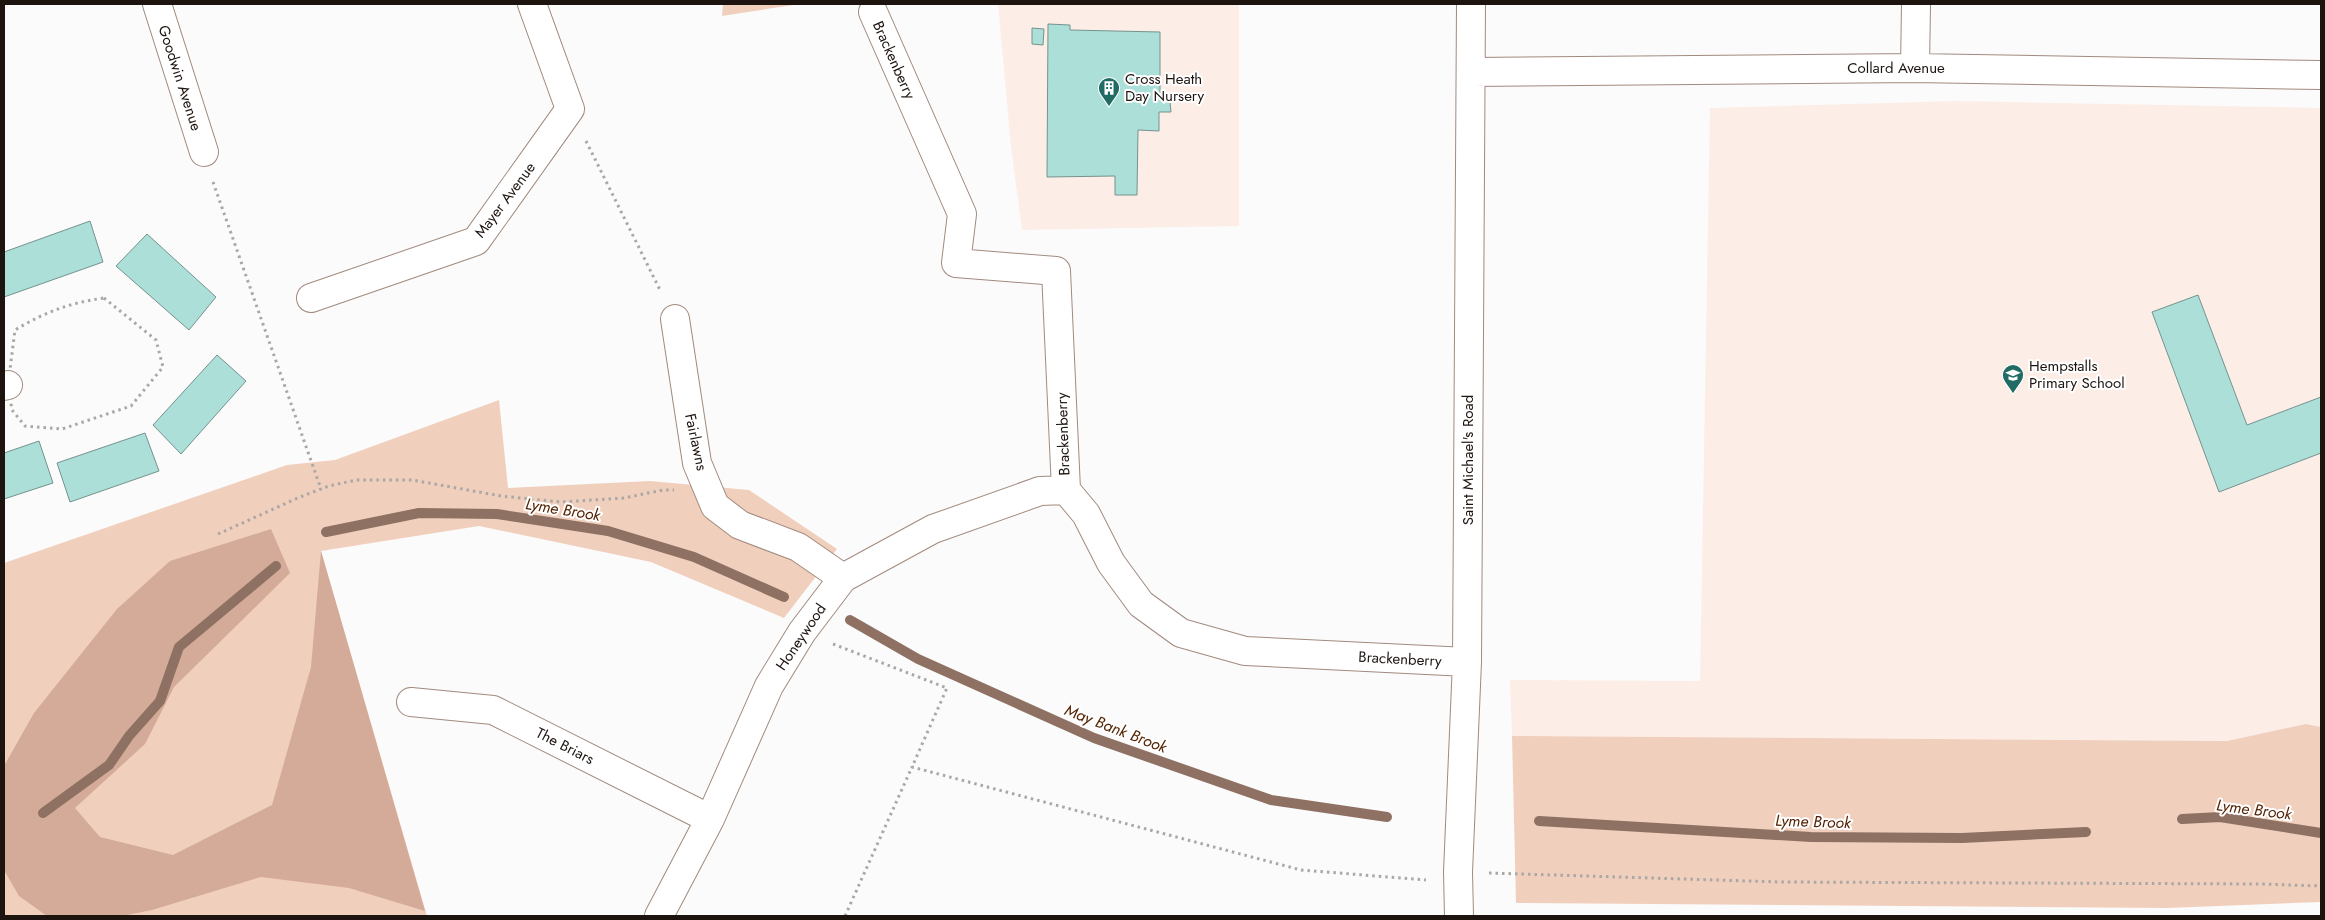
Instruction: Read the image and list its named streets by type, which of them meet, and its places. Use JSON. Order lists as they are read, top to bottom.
{
  "streets": {
    "street": [
      "Brackenberry",
      "Collard Avenue",
      "Goodwin Avenue",
      "Mayer Avenue",
      "Fairlawns",
      "Saint Michael's Road",
      "Honeywood",
      "The Briars"
    ]
  },
  "crossings": [
    ["Brackenberry", "Saint Michael's Road"],
    ["Brackenberry", "Honeywood"],
    ["Collard Avenue", "Saint Michael's Road"],
    ["Honeywood", "The Briars"]
  ],
  "water": ["Lyme Brook", "May Bank Brook"],
  "places": {
    "building": ["Cross Heath Day Nursery"],
    "school or university": ["Hempstalls Primary School"]
  }
}
